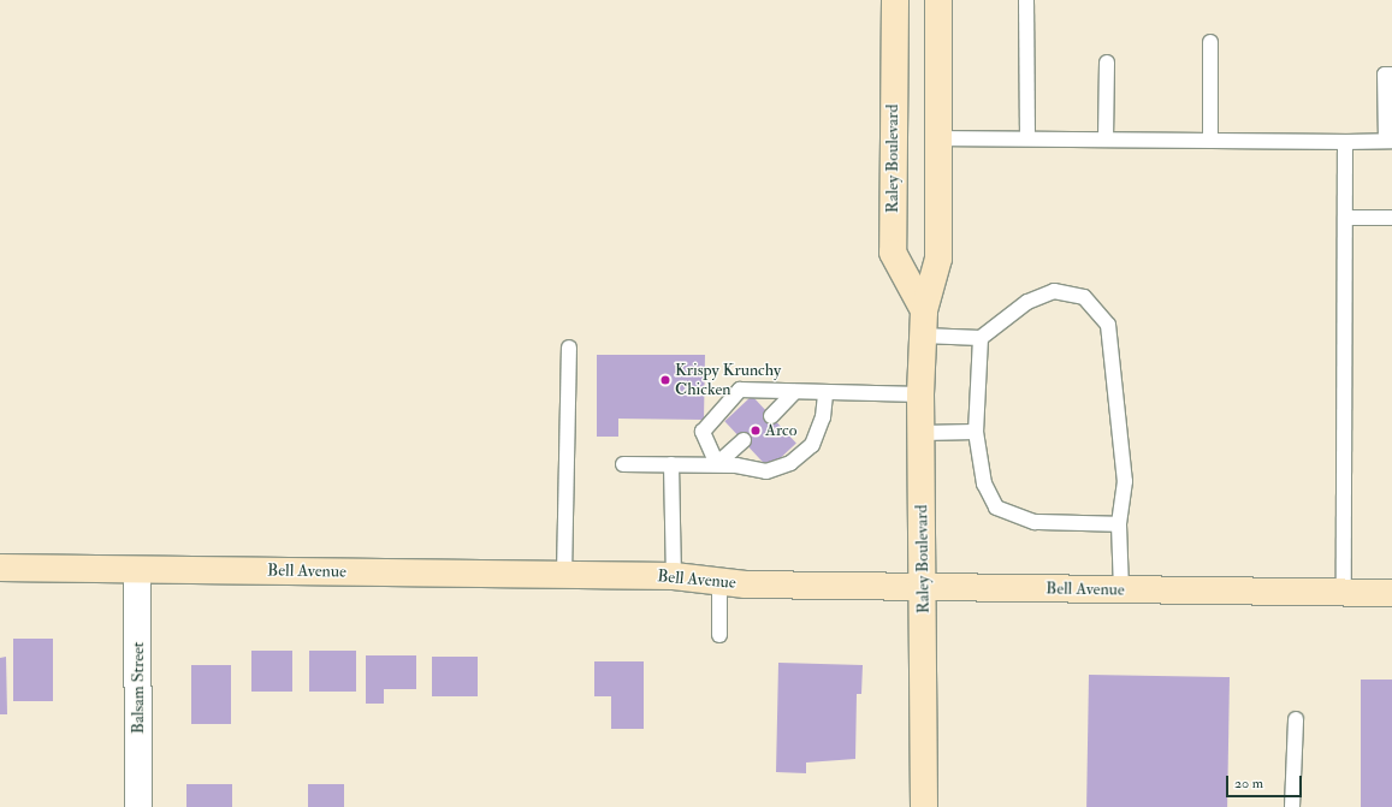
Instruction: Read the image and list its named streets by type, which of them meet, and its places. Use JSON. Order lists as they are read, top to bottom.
{
  "streets": {
    "main road": ["Raley Boulevard", "Bell Avenue"],
    "street": ["Balsam Street"]
  },
  "crossings": [
    ["Raley Boulevard", "Bell Avenue"],
    ["Bell Avenue", "Balsam Street"]
  ],
  "places": ["Krispy Krunchy Chicken", "Arco"],
  "scale_bar": "20 m"
}
